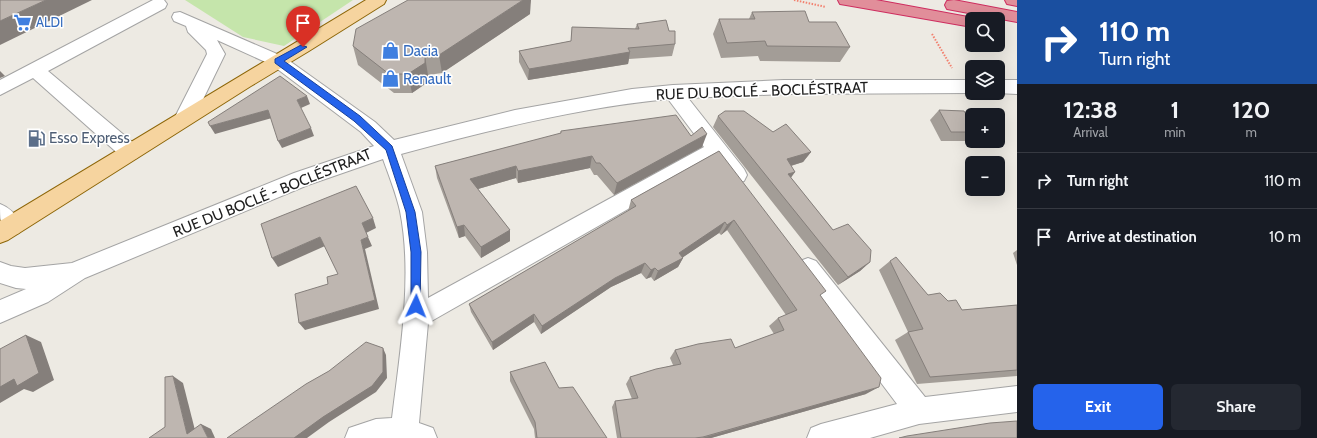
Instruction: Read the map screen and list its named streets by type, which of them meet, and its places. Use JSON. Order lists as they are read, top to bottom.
{
  "streets": {
    "street": ["RUE DU BOCLÉ - BOCLÉSTRAAT"]
  },
  "places": {
    "supermarket": ["ALDI"],
    "shop": ["Dacia", "Renault"],
    "fuel station": ["Esso Express"]
  },
  "page": {
    "turn": ["110 m", "Turn right"],
    "map_buttons": ["+", "−"],
    "eta": [
      "12:38",
      "Arrival",
      "1",
      "min",
      "120",
      "m"
    ],
    "list": [
      {
        "name": "Turn right",
        "value": "110 m"
      },
      {
        "name": "Arrive at destination",
        "value": "10 m"
      }
    ],
    "buttons": ["Exit", "Share"]
  }
}
